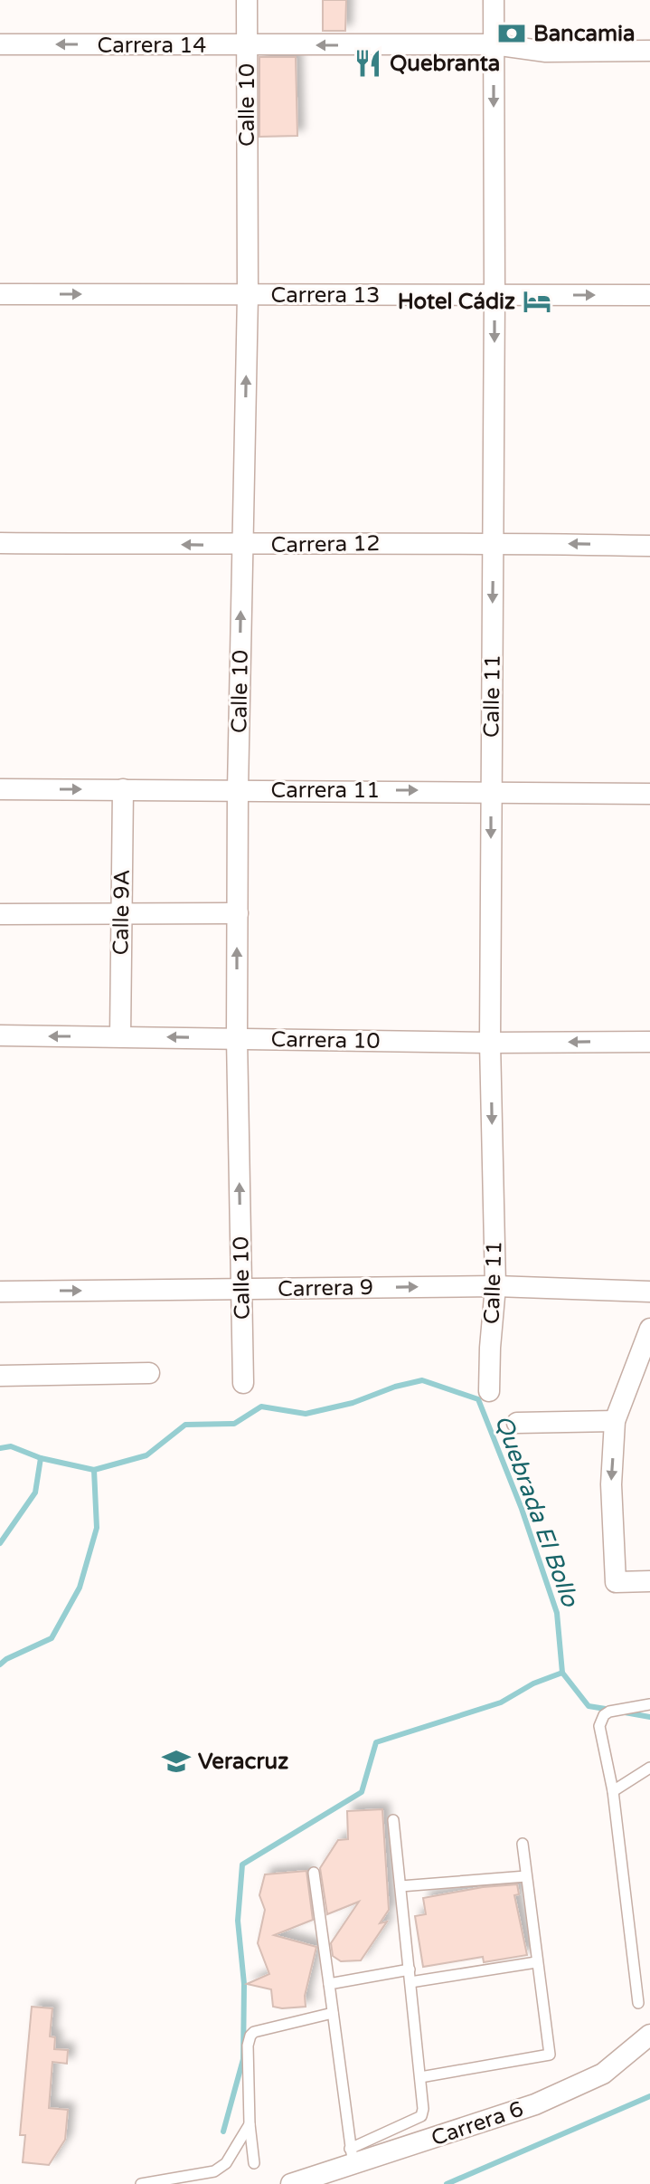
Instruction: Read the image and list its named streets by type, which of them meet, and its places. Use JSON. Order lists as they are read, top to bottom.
{
  "streets": {
    "street": [
      "Carrera 14",
      "Calle 10",
      "Carrera 13",
      "Carrera 12",
      "Calle 11",
      "Carrera 11",
      "Calle 9A",
      "Carrera 10",
      "Carrera 9",
      "Carrera 6"
    ]
  },
  "crossings": [
    ["Carrera 14", "Calle 10"],
    ["Carrera 14", "Calle 11"],
    ["Calle 10", "Carrera 13"],
    ["Calle 10", "Carrera 12"],
    ["Calle 10", "Carrera 11"],
    ["Calle 10", "Carrera 10"],
    ["Calle 10", "Carrera 9"],
    ["Carrera 13", "Calle 11"],
    ["Carrera 12", "Calle 11"],
    ["Calle 11", "Carrera 11"],
    ["Calle 11", "Carrera 10"],
    ["Calle 11", "Carrera 9"],
    ["Carrera 11", "Calle 9A"],
    ["Calle 9A", "Carrera 10"]
  ],
  "one_way": [
    "Carrera 14",
    "Calle 10",
    "Carrera 13",
    "Carrera 12",
    "Calle 11",
    "Carrera 9"
  ],
  "water": ["Quebrada El Bollo"],
  "places": {
    "bank": ["Bancamia"],
    "restaurant": ["Quebranta"],
    "hotel": ["Hotel Cádiz"],
    "school or university": ["Veracruz"]
  }
}
